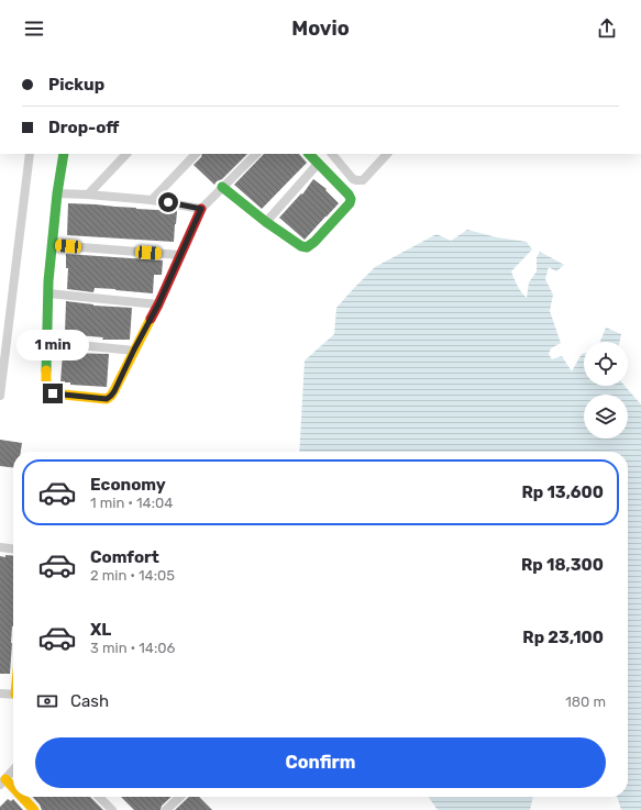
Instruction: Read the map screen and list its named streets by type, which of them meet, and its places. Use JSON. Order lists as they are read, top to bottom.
{
  "page": {
    "header": "Movio",
    "banner": ["Pickup", "Drop-off"],
    "bubble": "1 min",
    "list": [
      {
        "name": "Economy",
        "note": "1 min · 14:04",
        "value": "Rp 13,600"
      },
      {
        "name": "Comfort",
        "note": "2 min · 14:05",
        "value": "Rp 18,300"
      },
      {
        "name": "XL",
        "note": "3 min · 14:06",
        "value": "Rp 23,100"
      }
    ],
    "pay": ["Cash", "180 m"],
    "buttons": "Confirm"
  }
}
